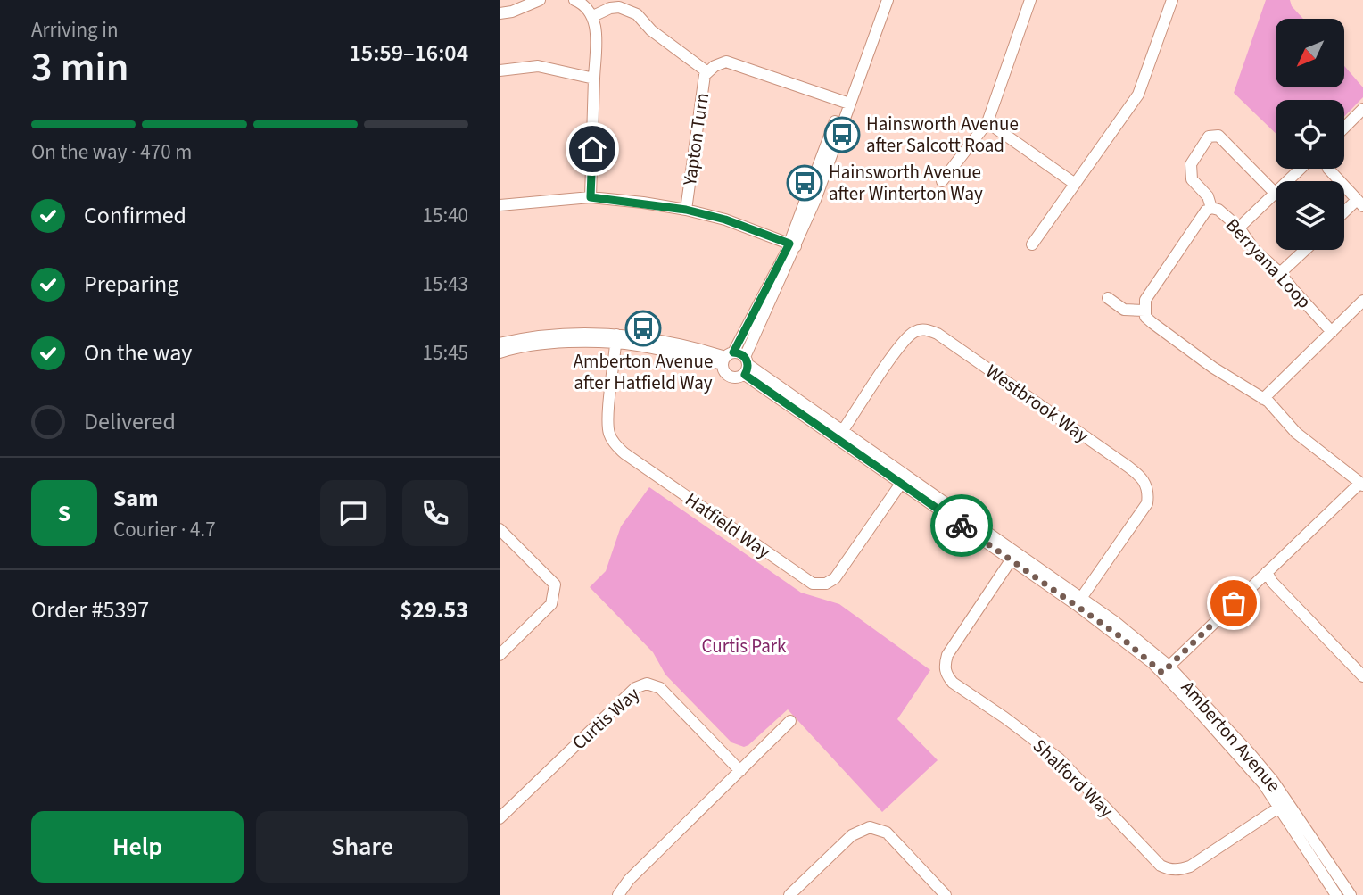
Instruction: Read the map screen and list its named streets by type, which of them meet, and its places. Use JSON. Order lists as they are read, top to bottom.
{
  "streets": {
    "street": [
      "Yapton Turn",
      "Berryana Loop",
      "Westbrook Way",
      "Hatfield Way",
      "Curtis Way",
      "Amberton Avenue",
      "Shalford Way"
    ]
  },
  "crossings": [
    ["Westbrook Way", "Amberton Avenue"],
    ["Hatfield Way", "Amberton Avenue"],
    ["Amberton Avenue", "Shalford Way"]
  ],
  "parks": ["Curtis Park"],
  "places": {
    "bus stop": ["Hainsworth Avenue after Salcott Road", "Hainsworth Avenue after Winterton Way", "Amberton Avenue after Hatfield Way"]
  },
  "north": "bottom left",
  "page": {
    "heading": ["3 min", "Arriving in", "15:59–16:04"],
    "panel": [
      "Sam",
      "Courier · 4.7",
      "Order #5397",
      "$29.53"
    ],
    "bar": "On the way · 470 m",
    "list": [
      ["Confirmed", "15:40"],
      ["Preparing", "15:43"],
      ["On the way", "15:45"],
      "Delivered"
    ],
    "round": "S",
    "buttons": ["Help", "Share"]
  }
}
